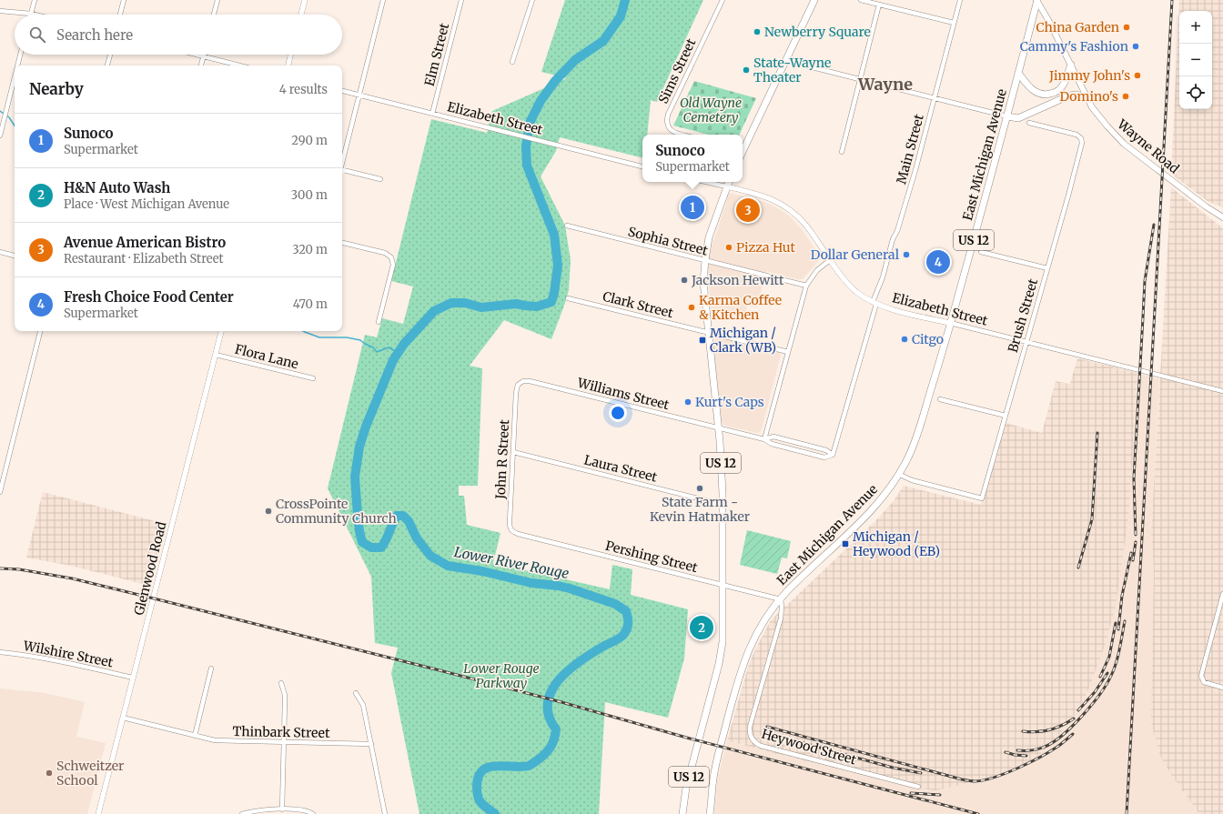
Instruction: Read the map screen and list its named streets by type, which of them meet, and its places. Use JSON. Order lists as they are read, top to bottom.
{
  "streets": {
    "main road": ["Wayne Road", "East Michigan Avenue", "US 12"],
    "street": [
      "Elm Street",
      "Sims Street",
      "Elizabeth Street",
      "Main Street",
      "Sophia Street",
      "Clark Street",
      "Brush Street",
      "Flora Lane",
      "Williams Street",
      "John R Street",
      "Laura Street",
      "Pershing Street",
      "Glenwood Road",
      "Wilshire Street",
      "Thinbark Street",
      "Heywood Street"
    ]
  },
  "crossings": [
    ["Elm Street", "Elizabeth Street"],
    ["Elizabeth Street", "Main Street"],
    ["Elizabeth Street", "East Michigan Avenue"],
    ["Elizabeth Street", "US 12"],
    ["Elizabeth Street", "Brush Street"],
    ["Wayne Road", "East Michigan Avenue"],
    ["Main Street", "Williams Street"],
    ["East Michigan Avenue", "Brush Street"],
    ["East Michigan Avenue", "Pershing Street"],
    ["East Michigan Avenue", "Heywood Street"],
    ["US 12", "Sophia Street"],
    ["US 12", "Clark Street"],
    ["US 12", "Williams Street"],
    ["US 12", "Laura Street"],
    ["US 12", "Pershing Street"],
    ["Flora Lane", "Glenwood Road"],
    ["Williams Street", "John R Street"],
    ["John R Street", "Laura Street"],
    ["John R Street", "Pershing Street"],
    ["Pershing Street", "Heywood Street"],
    ["Glenwood Road", "Wilshire Street"],
    ["Glenwood Road", "Thinbark Street"]
  ],
  "districts": ["Wayne"],
  "water": ["Lower River Rouge"],
  "parks": ["Old Wayne Cemetery", "Lower Rouge Parkway"],
  "places": {
    "other": [
      "China Garden",
      "Newberry Square",
      "Cammy's Fashion",
      "State-Wayne Theater",
      "Jimmy John's",
      "Domino's",
      "Pizza Hut",
      "Dollar General",
      "Jackson Hewitt",
      "Karma Coffee & Kitchen",
      "Citgo",
      "Kurt's Caps",
      "State Farm - Kevin Hatmaker",
      "CrossPointe Community Church",
      "Schweitzer School"
    ],
    "transit": ["Michigan / Clark (WB)", "Michigan / Heywood (EB)"]
  },
  "page": {
    "map_buttons": ["+", "−"],
    "search": "Search here",
    "heading": ["Nearby", "4 results"],
    "list": [
      {
        "mark": "1",
        "name": "Sunoco",
        "note": "Supermarket",
        "value": "290 m"
      },
      {
        "mark": "2",
        "name": "H&N Auto Wash",
        "note": "Place · West Michigan Avenue",
        "value": "300 m"
      },
      {
        "mark": "3",
        "name": "Avenue American Bistro",
        "note": "Restaurant · Elizabeth Street",
        "value": "320 m"
      },
      {
        "mark": "4",
        "name": "Fresh Choice Food Center",
        "note": "Supermarket",
        "value": "470 m"
      }
    ],
    "popup": ["Sunoco", "Supermarket"],
    "pins": [
      "1",
      "3",
      "4",
      "2"
    ]
  }
}
